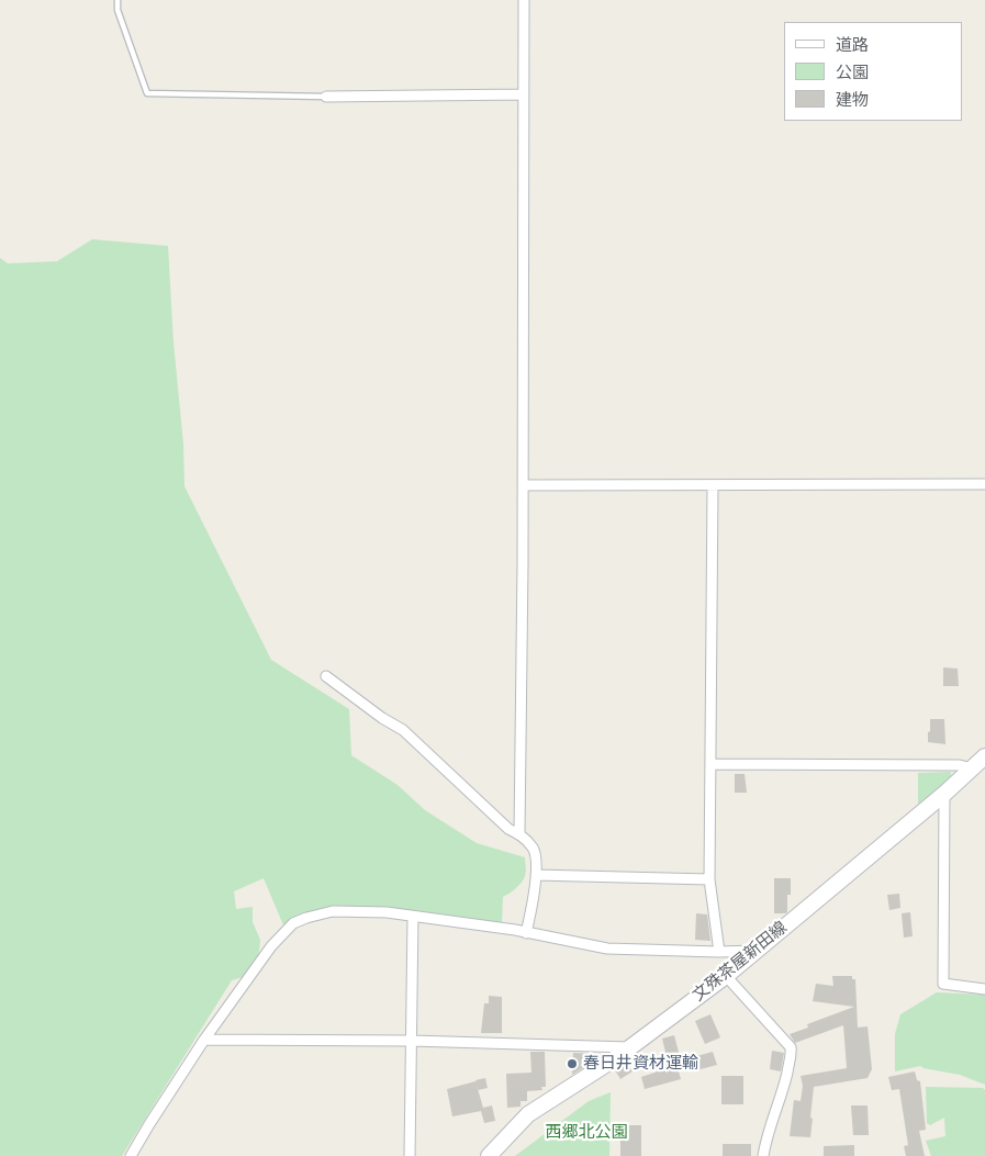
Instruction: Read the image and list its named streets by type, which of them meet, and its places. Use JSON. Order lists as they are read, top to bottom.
{
  "streets": {
    "main road": ["文殊茶屋新田線"]
  },
  "parks": ["西郷北公園"],
  "places": ["春日井資材運輸"],
  "legend": ["道路", "公園", "建物"]
}
